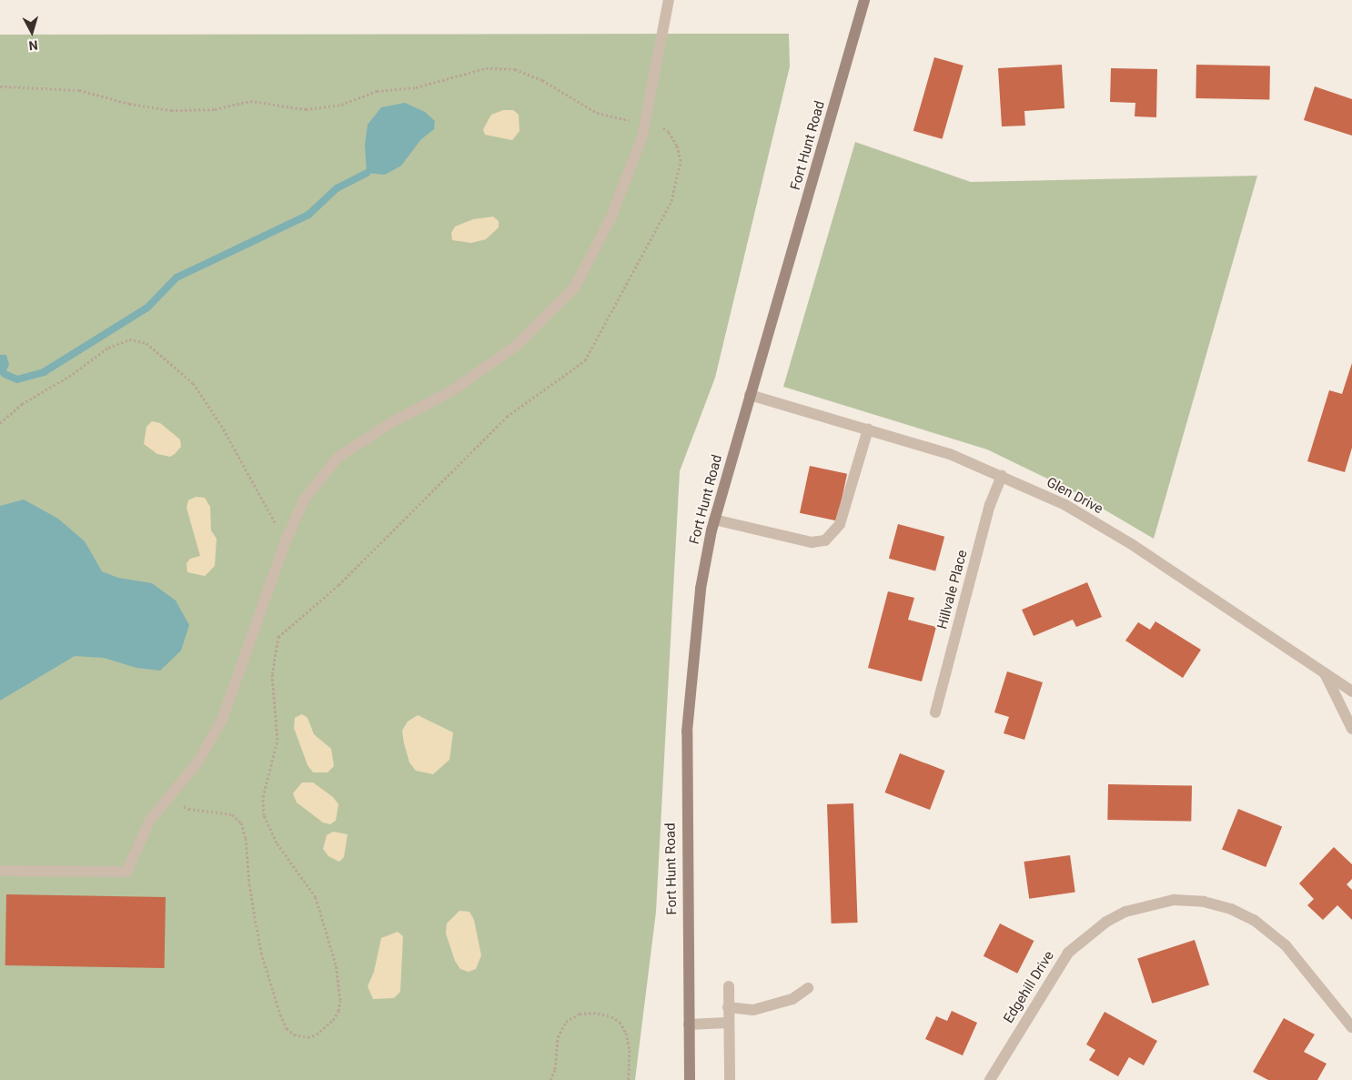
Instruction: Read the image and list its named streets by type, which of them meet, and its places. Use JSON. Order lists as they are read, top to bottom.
{
  "streets": {
    "main road": ["Fort Hunt Road"],
    "street": ["Glen Drive", "Hillvale Place", "Edgehill Drive"]
  },
  "crossings": [
    ["Fort Hunt Road", "Glen Drive"],
    ["Glen Drive", "Hillvale Place"]
  ],
  "north": "bottom"
}
